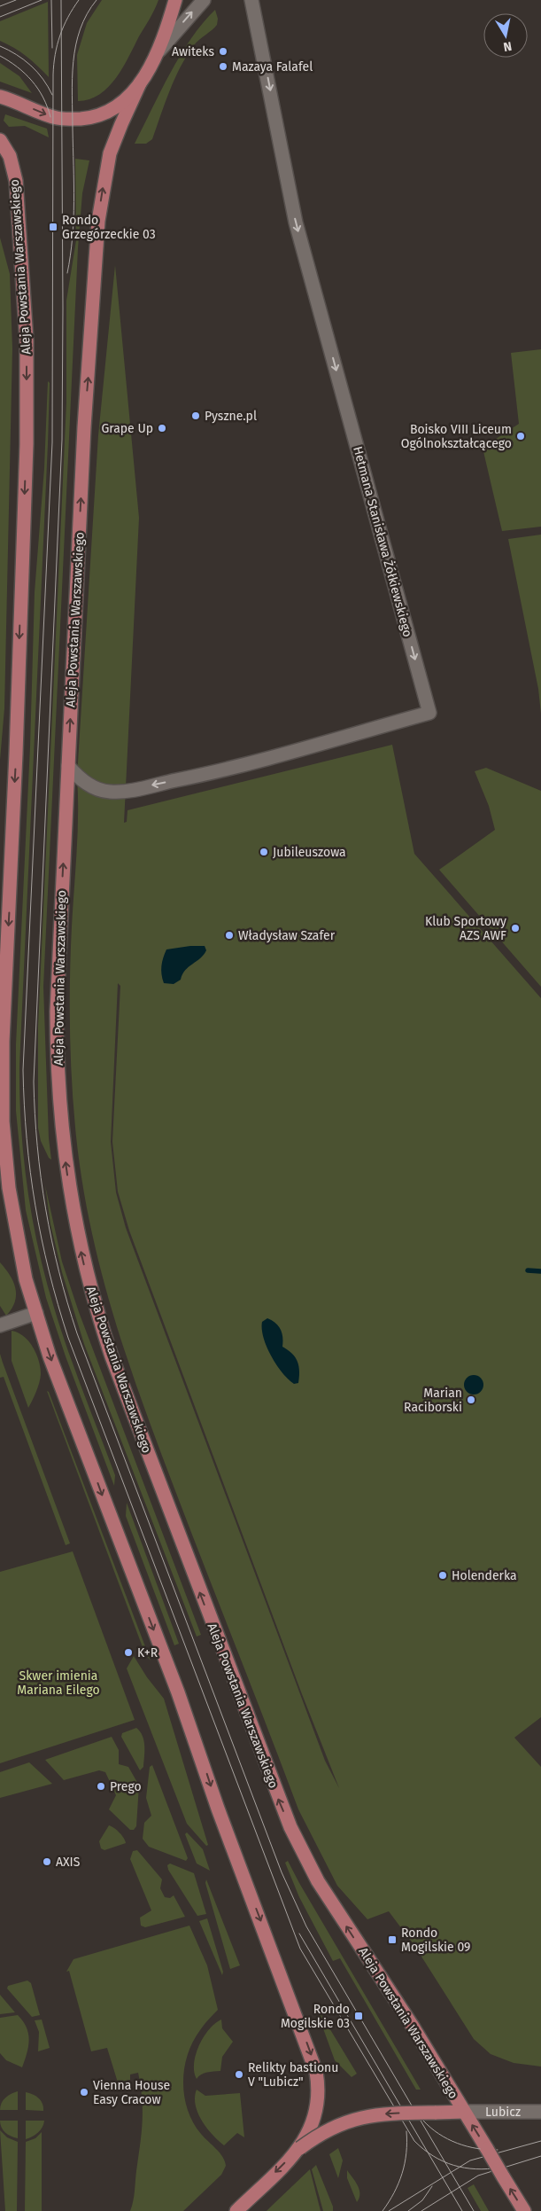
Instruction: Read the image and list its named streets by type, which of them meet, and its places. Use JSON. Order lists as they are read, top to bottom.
{
  "streets": {
    "main road": ["Aleja Powstania Warszawskiego"],
    "street": ["Hetmana Stanisława Żółkiewskiego", "Lubicz"]
  },
  "crossings": [
    ["Aleja Powstania Warszawskiego", "Hetmana Stanisława Żółkiewskiego"],
    ["Aleja Powstania Warszawskiego", "Lubicz"]
  ],
  "parks": ["Skwer imienia Mariana Eilego"],
  "places": {
    "other": [
      "Awiteks",
      "Mazaya Falafel",
      "Pyszne.pl",
      "Grape Up",
      "Boisko VIII Liceum Ogólnokształcącego",
      "Jubileuszowa",
      "Klub Sportowy AZS AWF",
      "Władysław Szafer",
      "Marian Raciborski",
      "Holenderka",
      "K+R",
      "Prego",
      "AXIS",
      "Relikty bastionu V \"Lubicz\"",
      "Vienna House Easy Cracow"
    ],
    "transit": ["Rondo Grzegórzeckie 03", "Rondo Mogilskie 09", "Rondo Mogilskie 03"]
  },
  "north": "bottom"
}
